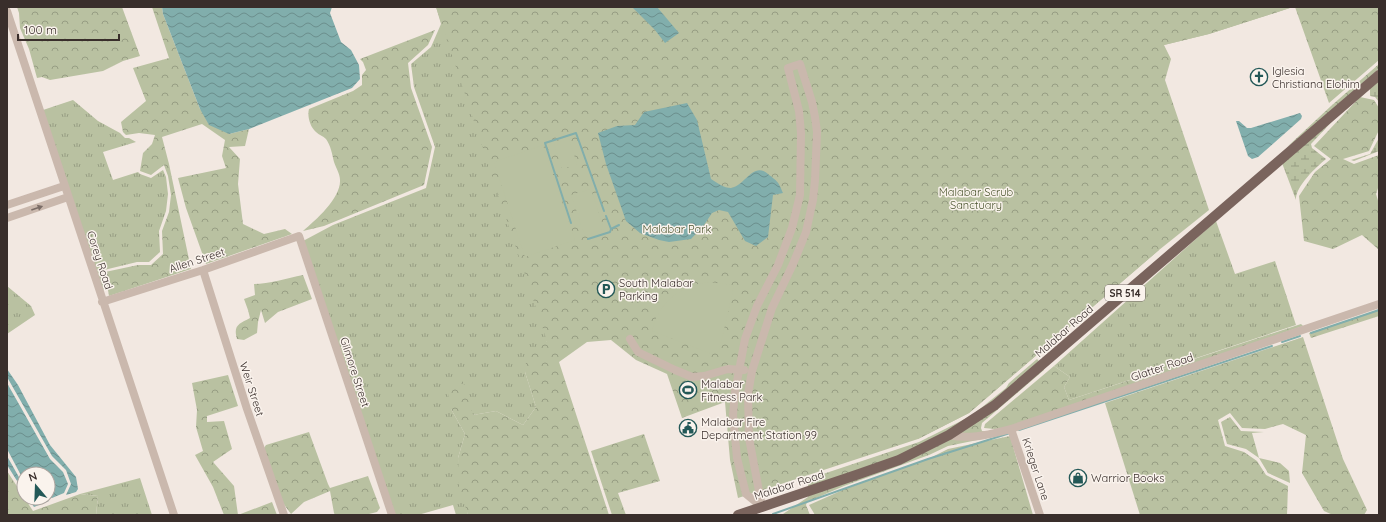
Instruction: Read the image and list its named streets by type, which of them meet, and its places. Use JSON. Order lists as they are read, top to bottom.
{
  "streets": {
    "main road": ["SR 514", "Malabar Road"],
    "street": [
      "Corey Road",
      "Allen Street",
      "Glatter Road",
      "Gilmore Street",
      "Weir Street",
      "Krieger Lane"
    ]
  },
  "crossings": [
    ["Corey Road", "Allen Street"],
    ["Allen Street", "Gilmore Street"],
    ["Allen Street", "Weir Street"],
    ["Malabar Road", "Glatter Road"],
    ["Glatter Road", "Krieger Lane"]
  ],
  "parks": ["Malabar Scrub Sanctuary", "Malabar Park"],
  "places": {
    "church": ["Iglesia Christiana Elohim"],
    "parking": ["South Malabar Parking"],
    "sports": ["Malabar Fitness Park"],
    "public building": ["Malabar Fire Department Station 99"],
    "shop": ["Warrior Books"]
  },
  "scale_bar": "100 m",
  "north": "top"
}
